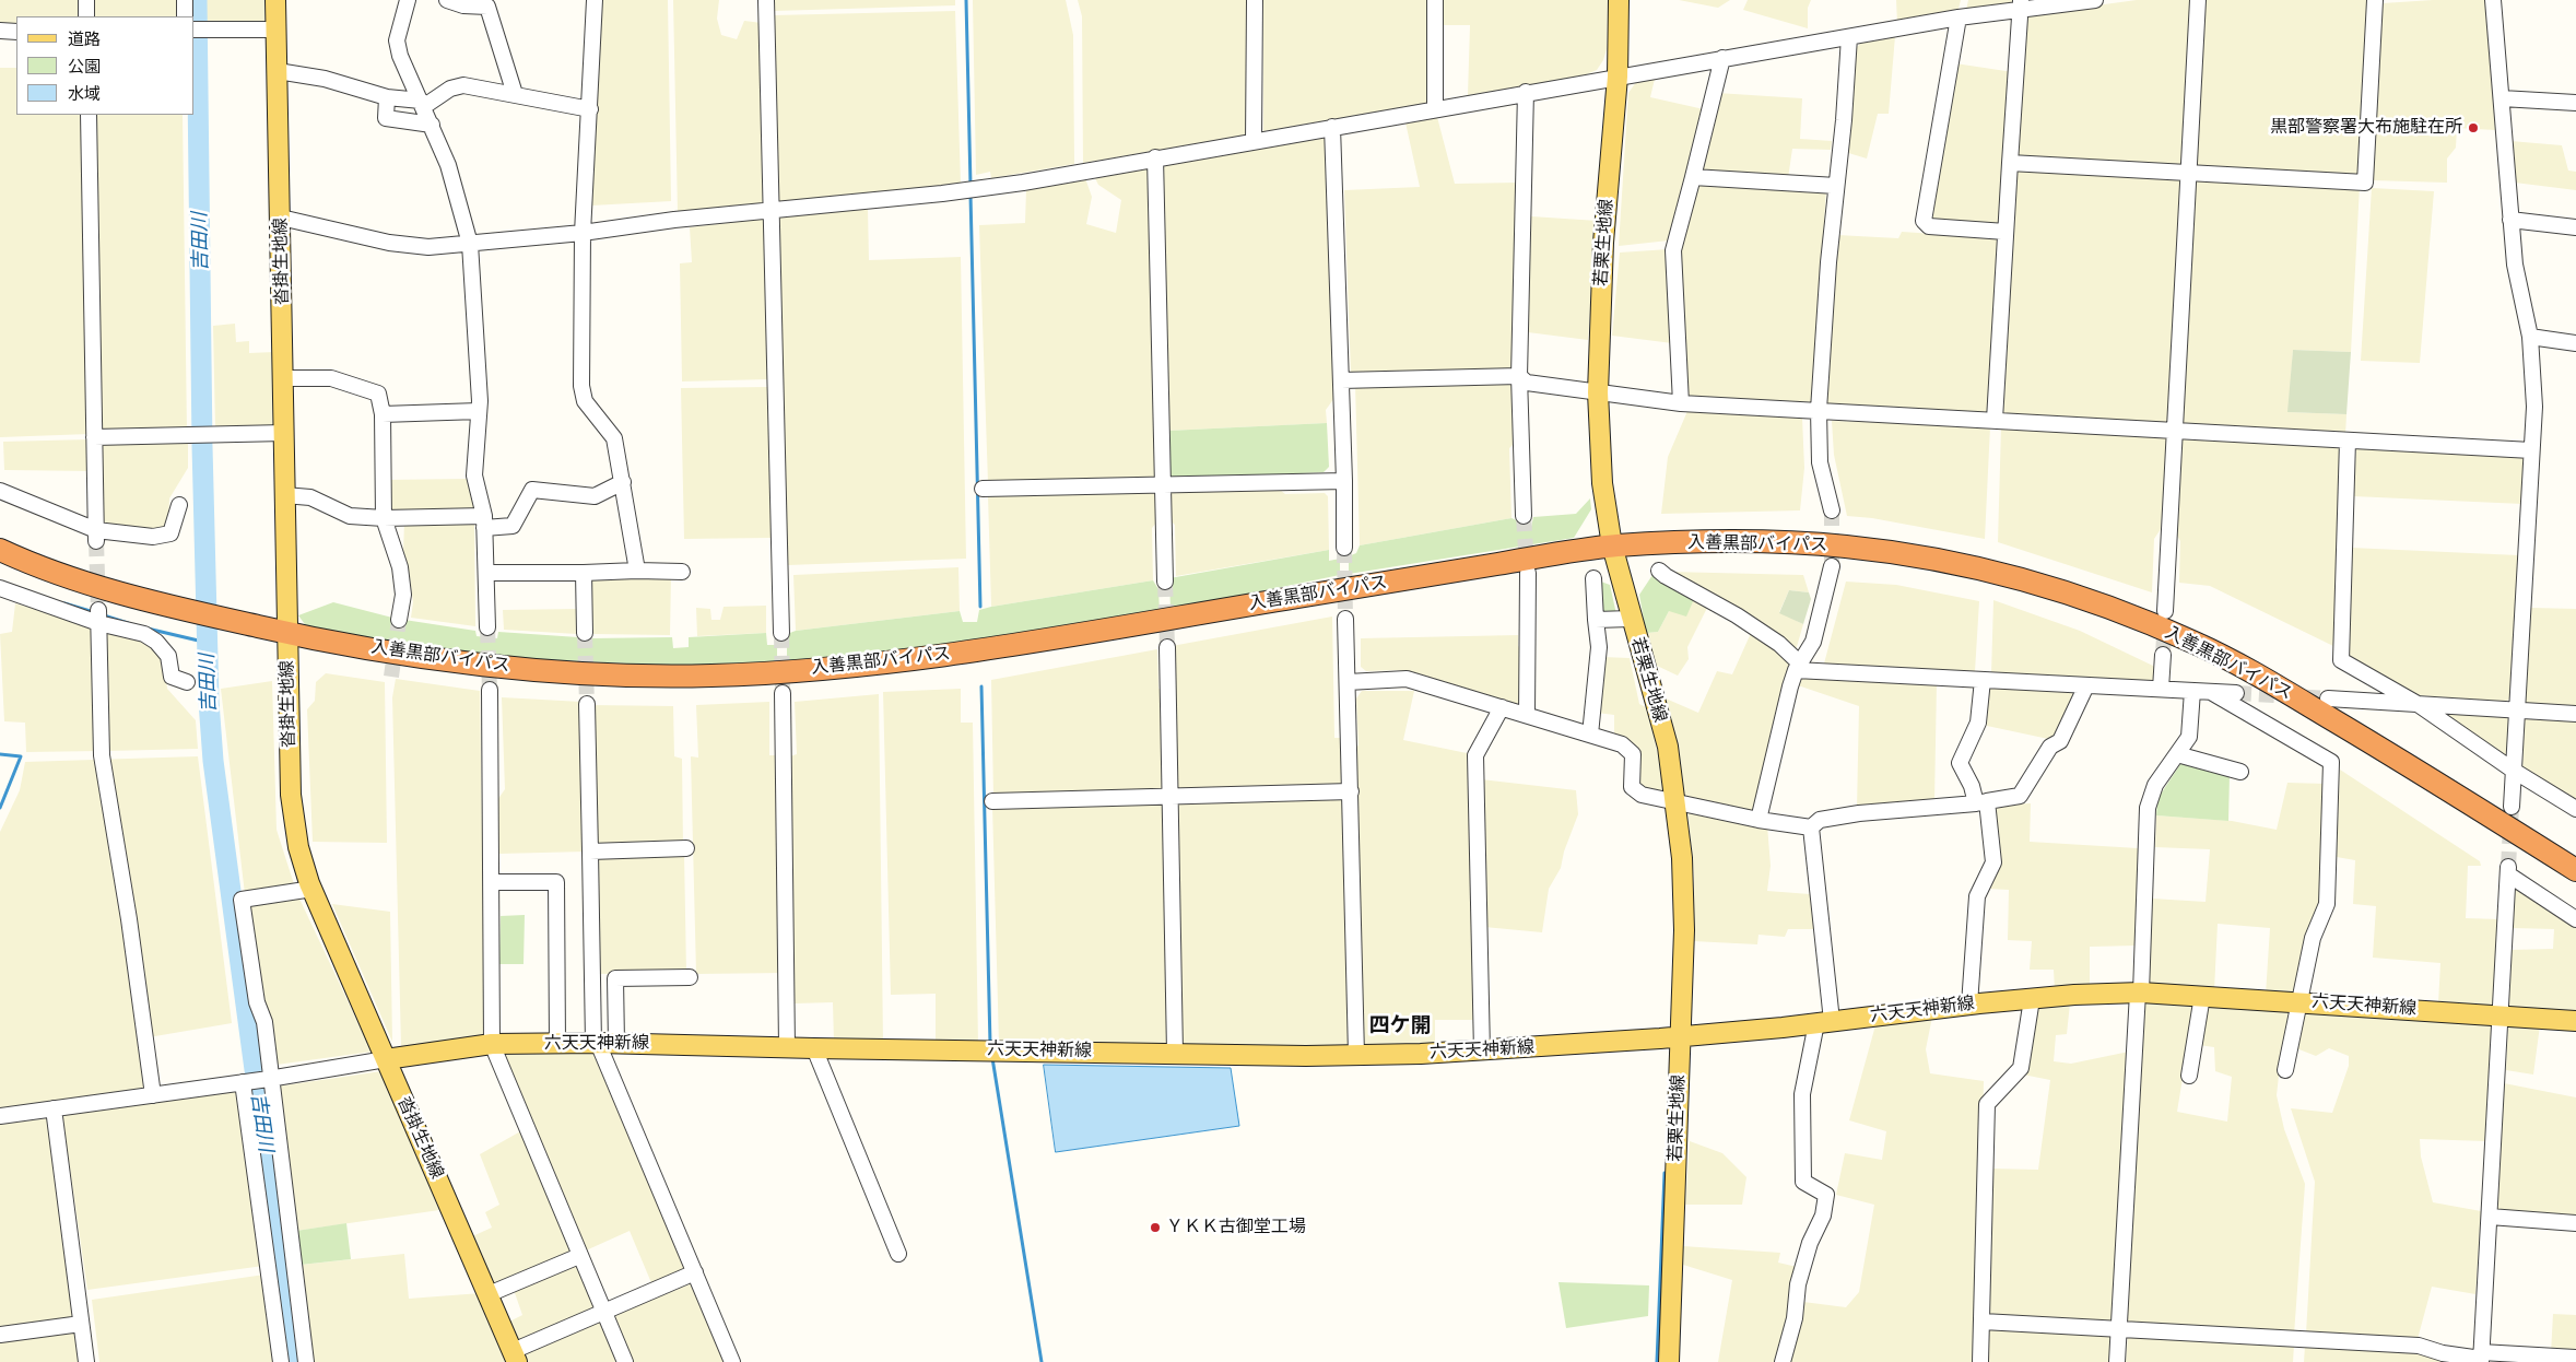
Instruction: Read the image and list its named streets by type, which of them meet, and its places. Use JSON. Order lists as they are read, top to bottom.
{
  "streets": {
    "highway": ["入善黒部バイパス"],
    "main road": ["若栗生地線", "沓掛生地線", "六天天神新線"]
  },
  "crossings": [
    ["若栗生地線", "入善黒部バイパス"],
    ["若栗生地線", "六天天神新線"],
    ["沓掛生地線", "入善黒部バイパス"],
    ["沓掛生地線", "六天天神新線"]
  ],
  "districts": ["四ケ開"],
  "water": ["吉田川"],
  "places": ["黒部警察署大布施駐在所", "ＹＫＫ古御堂工場"],
  "legend": ["道路", "公園", "水域"]
}
